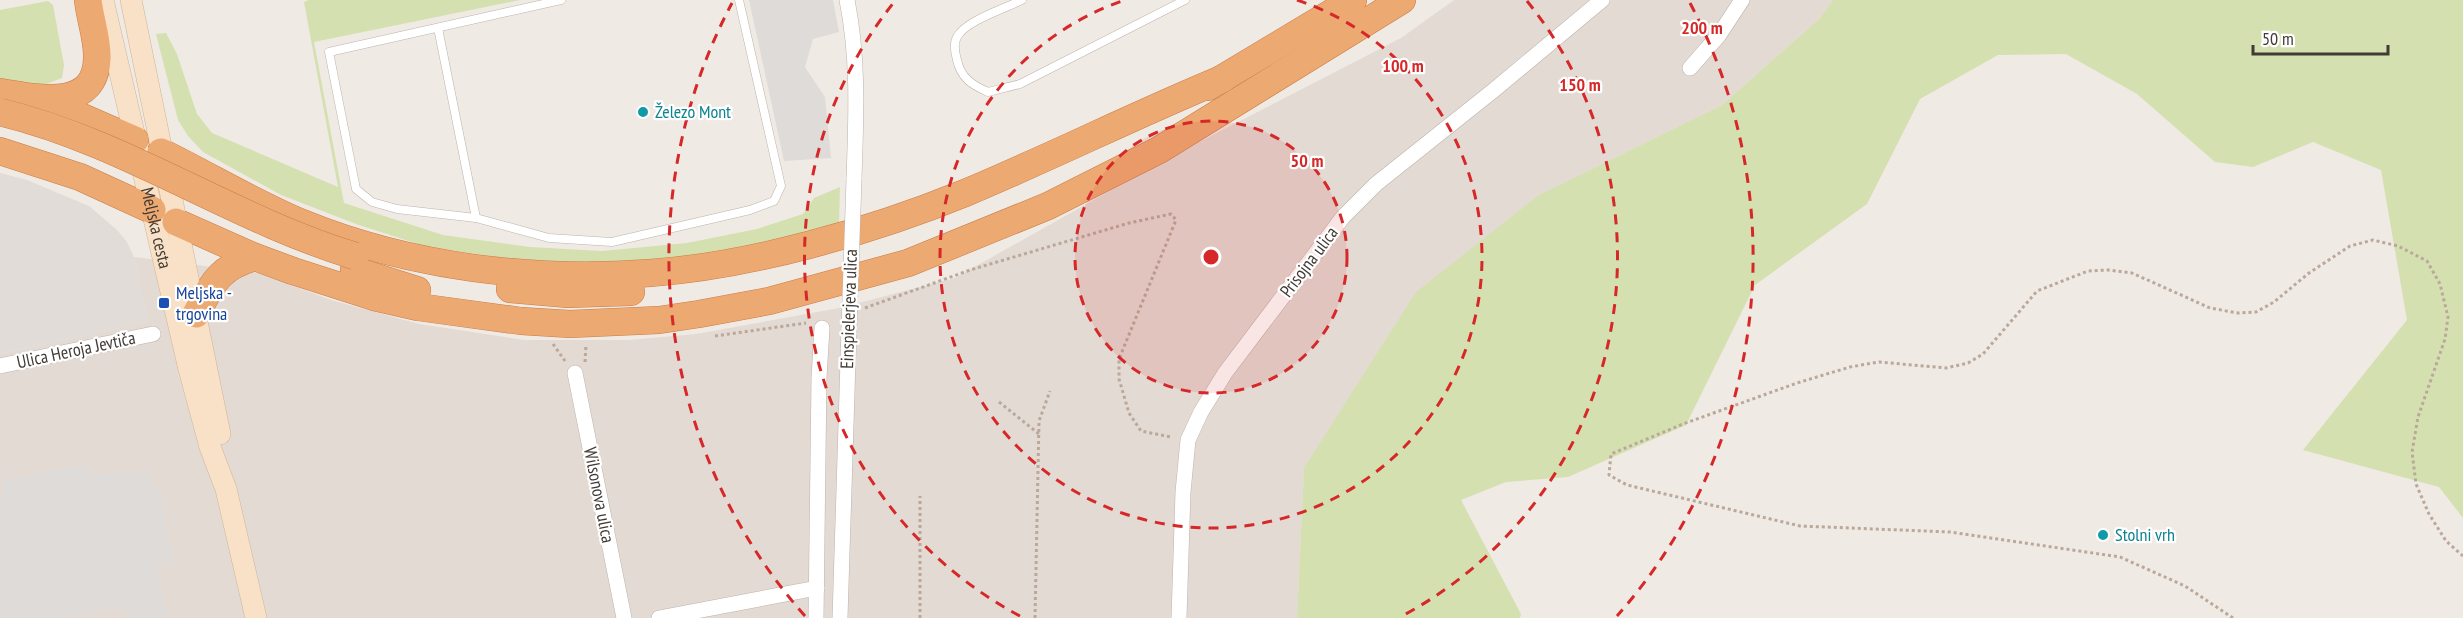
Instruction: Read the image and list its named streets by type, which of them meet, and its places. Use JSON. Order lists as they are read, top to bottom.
{
  "streets": {
    "street": [
      "Meljska cesta",
      "Prisojna ulica",
      "Einspielerjeva ulica",
      "Ulica Heroja Jevtiča",
      "Wilsonova ulica"
    ]
  },
  "places": {
    "other": ["Železo Mont", "Stolni vrh"],
    "transit": ["Meljska - trgovina"]
  },
  "scale_bar": "50 m",
  "rings": [
    "200 m",
    "100 m",
    "150 m",
    "50 m"
  ]
}
